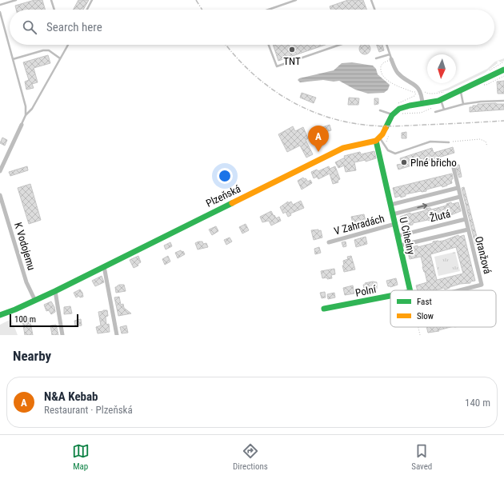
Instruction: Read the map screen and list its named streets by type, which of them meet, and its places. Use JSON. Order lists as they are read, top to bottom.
{
  "streets": {
    "main road": ["Plzeňská", "U Cihelny", "Polní"],
    "street": [
      "Žlutá",
      "V Zahradách",
      "K Vodojemu",
      "Oranžová"
    ]
  },
  "crossings": [
    ["Plzeňská", "U Cihelny"],
    ["Plzeňská", "K Vodojemu"],
    ["Žlutá", "U Cihelny"],
    ["V Zahradách", "U Cihelny"],
    ["U Cihelny", "Oranžová"]
  ],
  "places": ["TNT", "Plné břicho"],
  "legend": ["Fast", "Slow"],
  "scale_bar": "100 m",
  "north": "bottom",
  "page": {
    "search": "Search here",
    "pins": "A",
    "scale": "100 m",
    "heading": "Nearby",
    "list": [
      {
        "mark": "A",
        "name": "N&A Kebab",
        "note": "Restaurant · Plzeňská",
        "value": "140 m"
      }
    ],
    "nav": ["Map", "Directions", "Saved"]
  }
}
